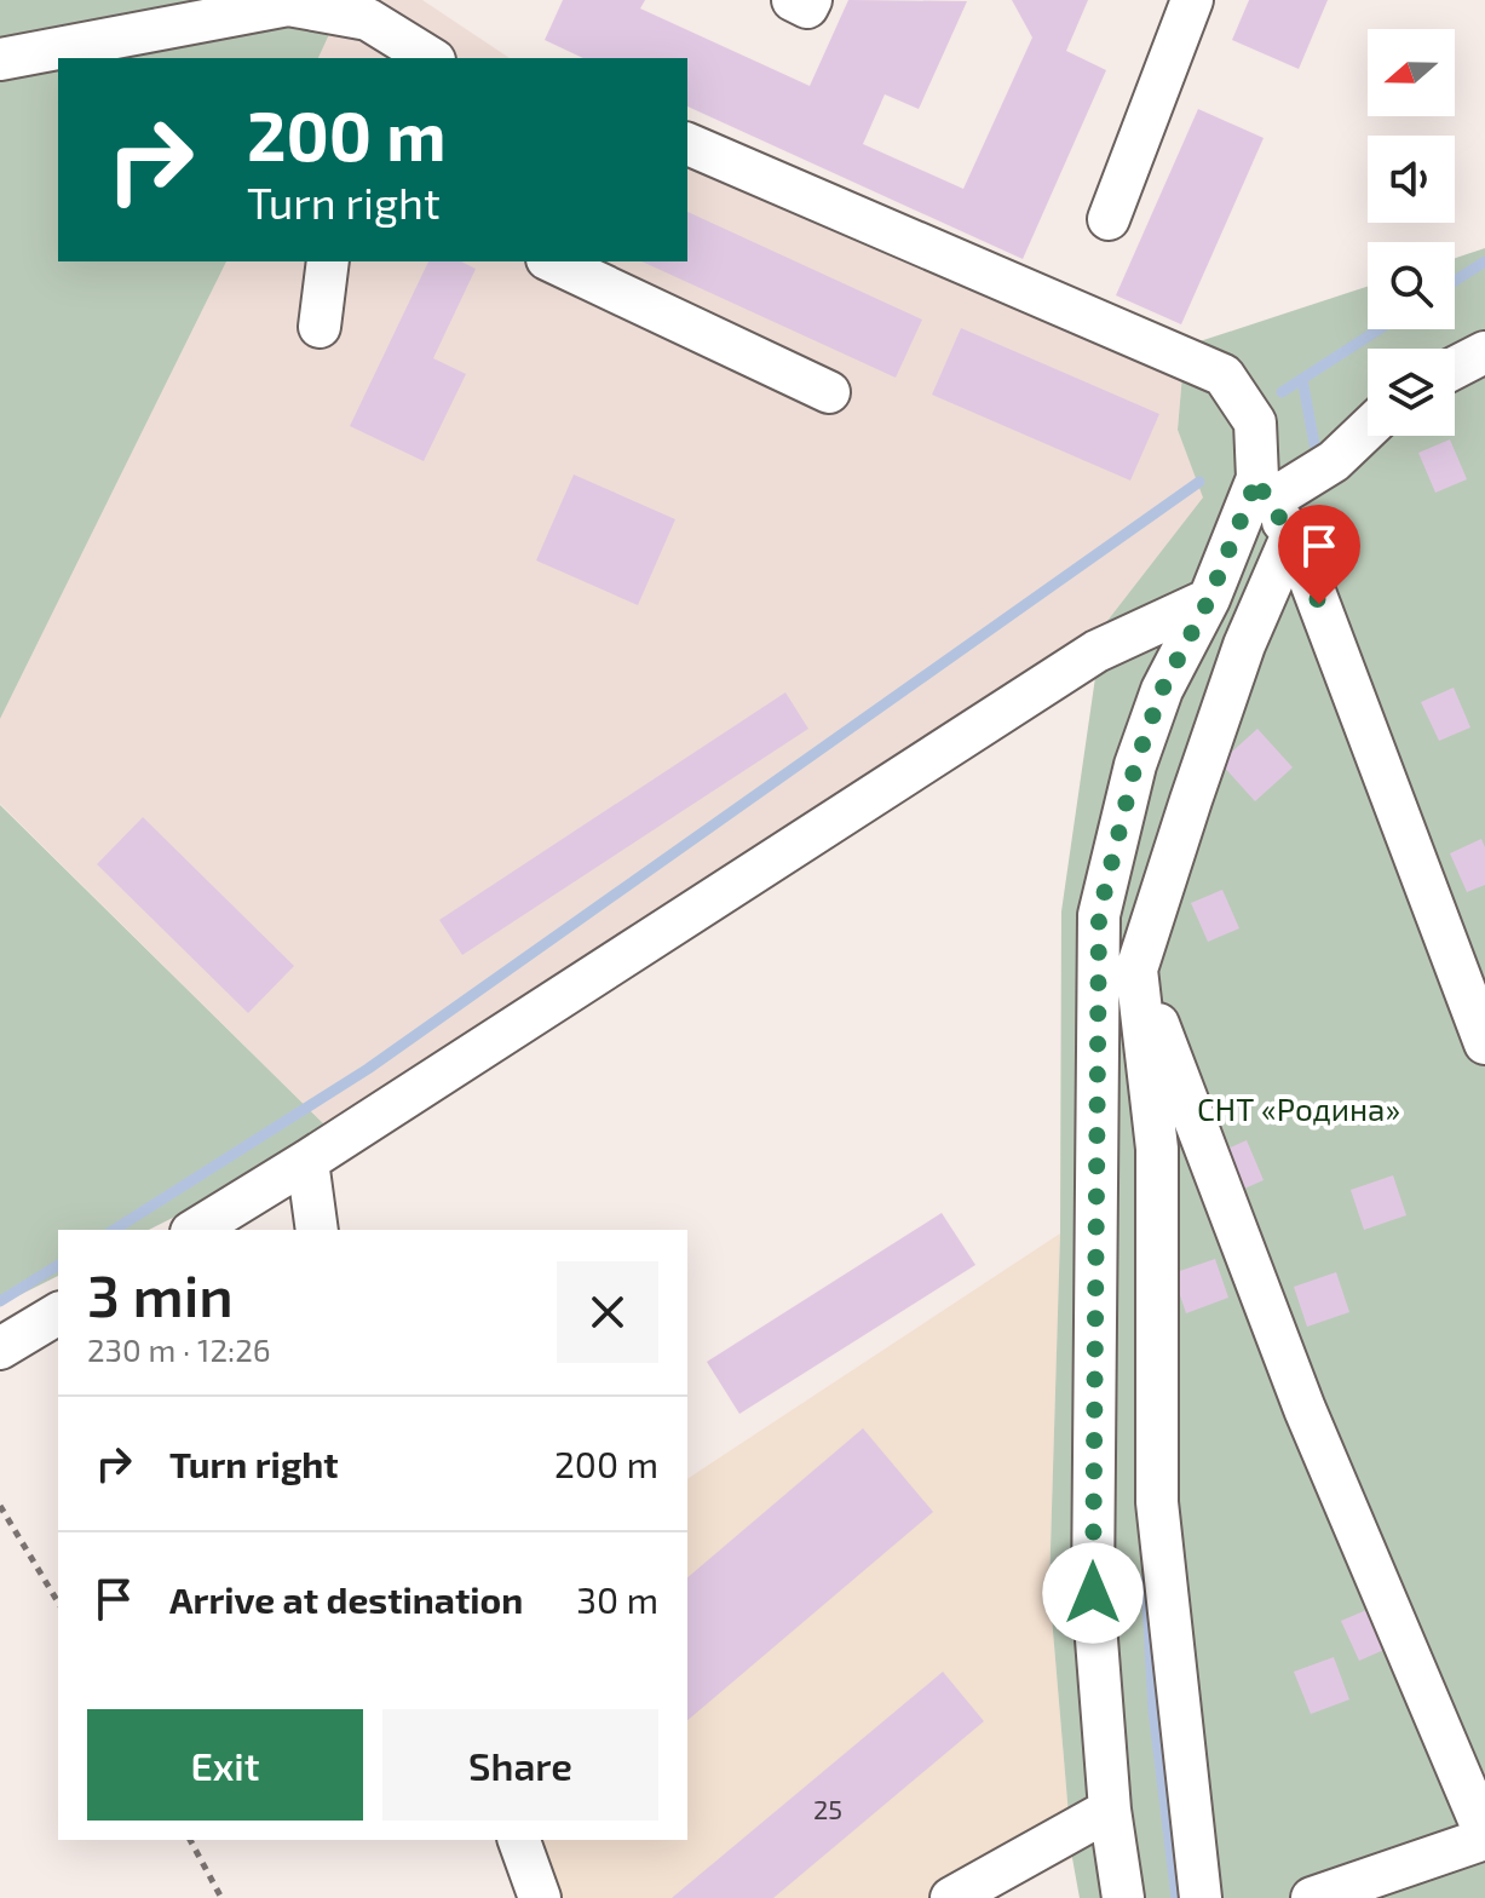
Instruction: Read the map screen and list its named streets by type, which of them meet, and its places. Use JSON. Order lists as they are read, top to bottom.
{
  "parks": ["СНТ «Родина»"],
  "house_numbers": ["25"],
  "north": "left",
  "page": {
    "turn": ["200 m", "Turn right"],
    "heading": ["3 min", "230 m · 12:26"],
    "list": [
      {
        "name": "Turn right",
        "value": "200 m"
      },
      {
        "name": "Arrive at destination",
        "value": "30 m"
      }
    ],
    "buttons": ["Exit", "Share"]
  }
}
